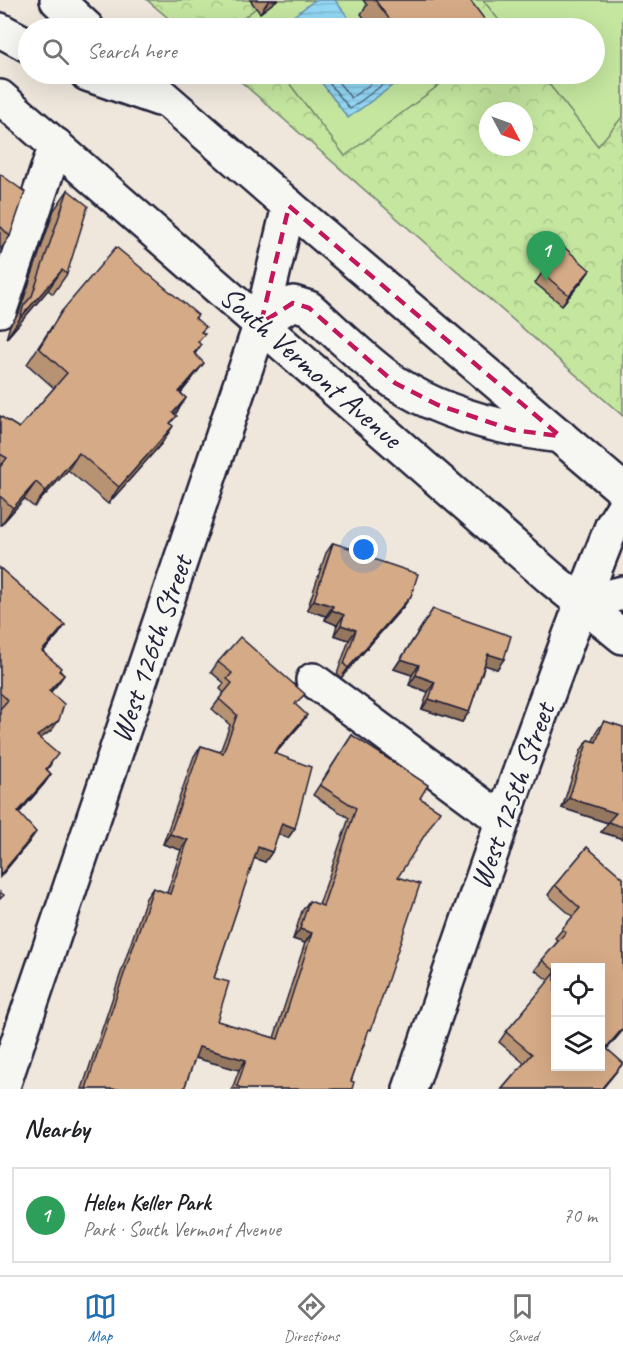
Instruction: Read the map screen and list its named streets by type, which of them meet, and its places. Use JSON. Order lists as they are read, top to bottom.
{
  "streets": {
    "main road": ["South Vermont Avenue", "West 126th Street", "West 125th Street"]
  },
  "crossings": [
    ["South Vermont Avenue", "West 126th Street"],
    ["South Vermont Avenue", "West 125th Street"]
  ],
  "north": "bottom right",
  "page": {
    "search": "Search here",
    "pins": "1",
    "heading": "Nearby",
    "list": [
      {
        "mark": "1",
        "name": "Helen Keller Park",
        "note": "Park · South Vermont Avenue",
        "value": "70 m"
      }
    ],
    "nav": ["Map", "Directions", "Saved"]
  }
}
